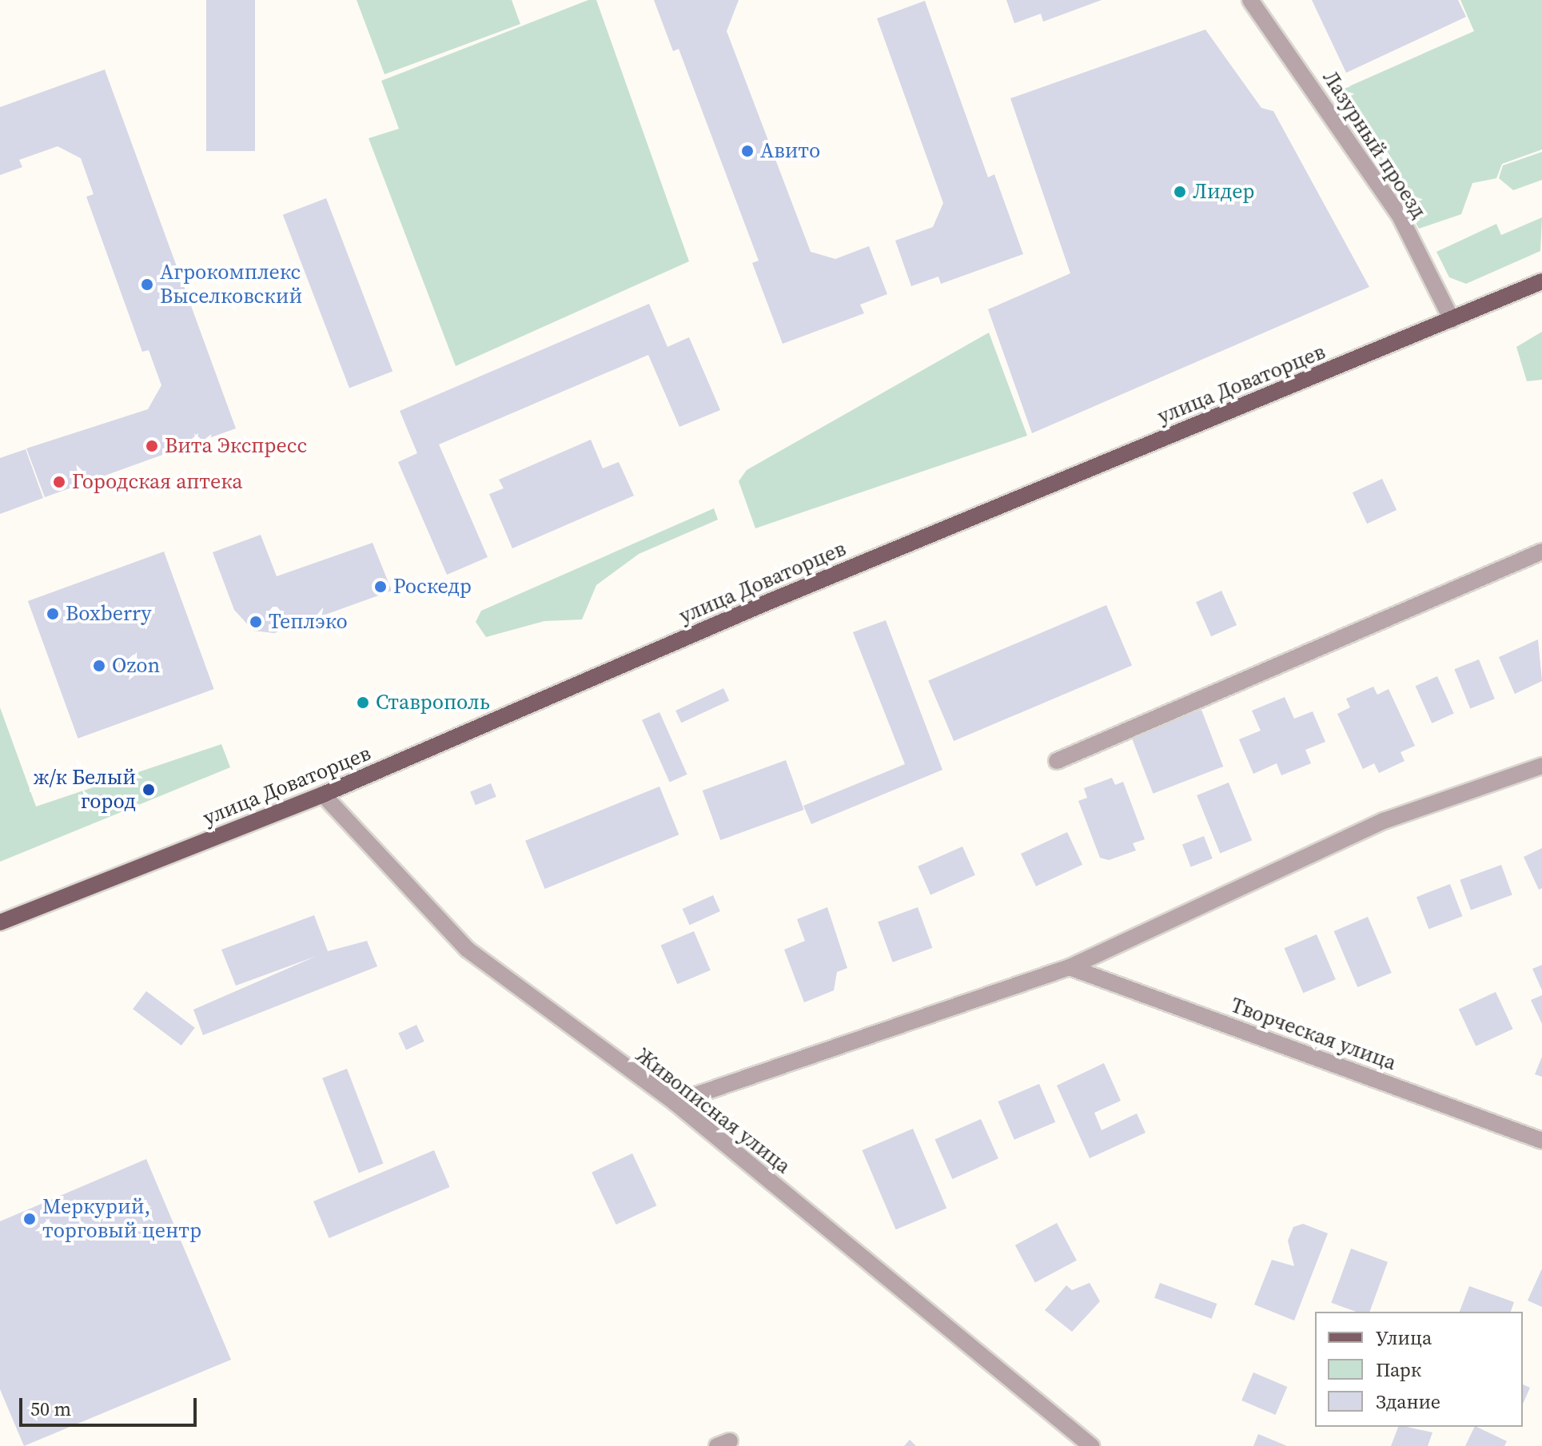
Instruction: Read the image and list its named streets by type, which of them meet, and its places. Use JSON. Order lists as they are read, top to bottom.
{
  "streets": {
    "main road": ["улица Доваторцев"],
    "street": ["Лазурный проезд", "Творческая улица", "Живописная улица"]
  },
  "crossings": [
    ["Лазурный проезд", "улица Доваторцев"],
    ["улица Доваторцев", "Живописная улица"]
  ],
  "places": [
    "Авито",
    "Лидер",
    "Агрокомплекс Выселковский",
    "Вита Экспресс",
    "Городская аптека",
    "Роскедр",
    "Boxberry",
    "Теплэко",
    "Ozon",
    "Ставрополь",
    "ж/к Белый город",
    "Меркурий, торговый центр"
  ],
  "legend": ["Улица", "Парк", "Здание"],
  "scale_bar": "50 m"
}
